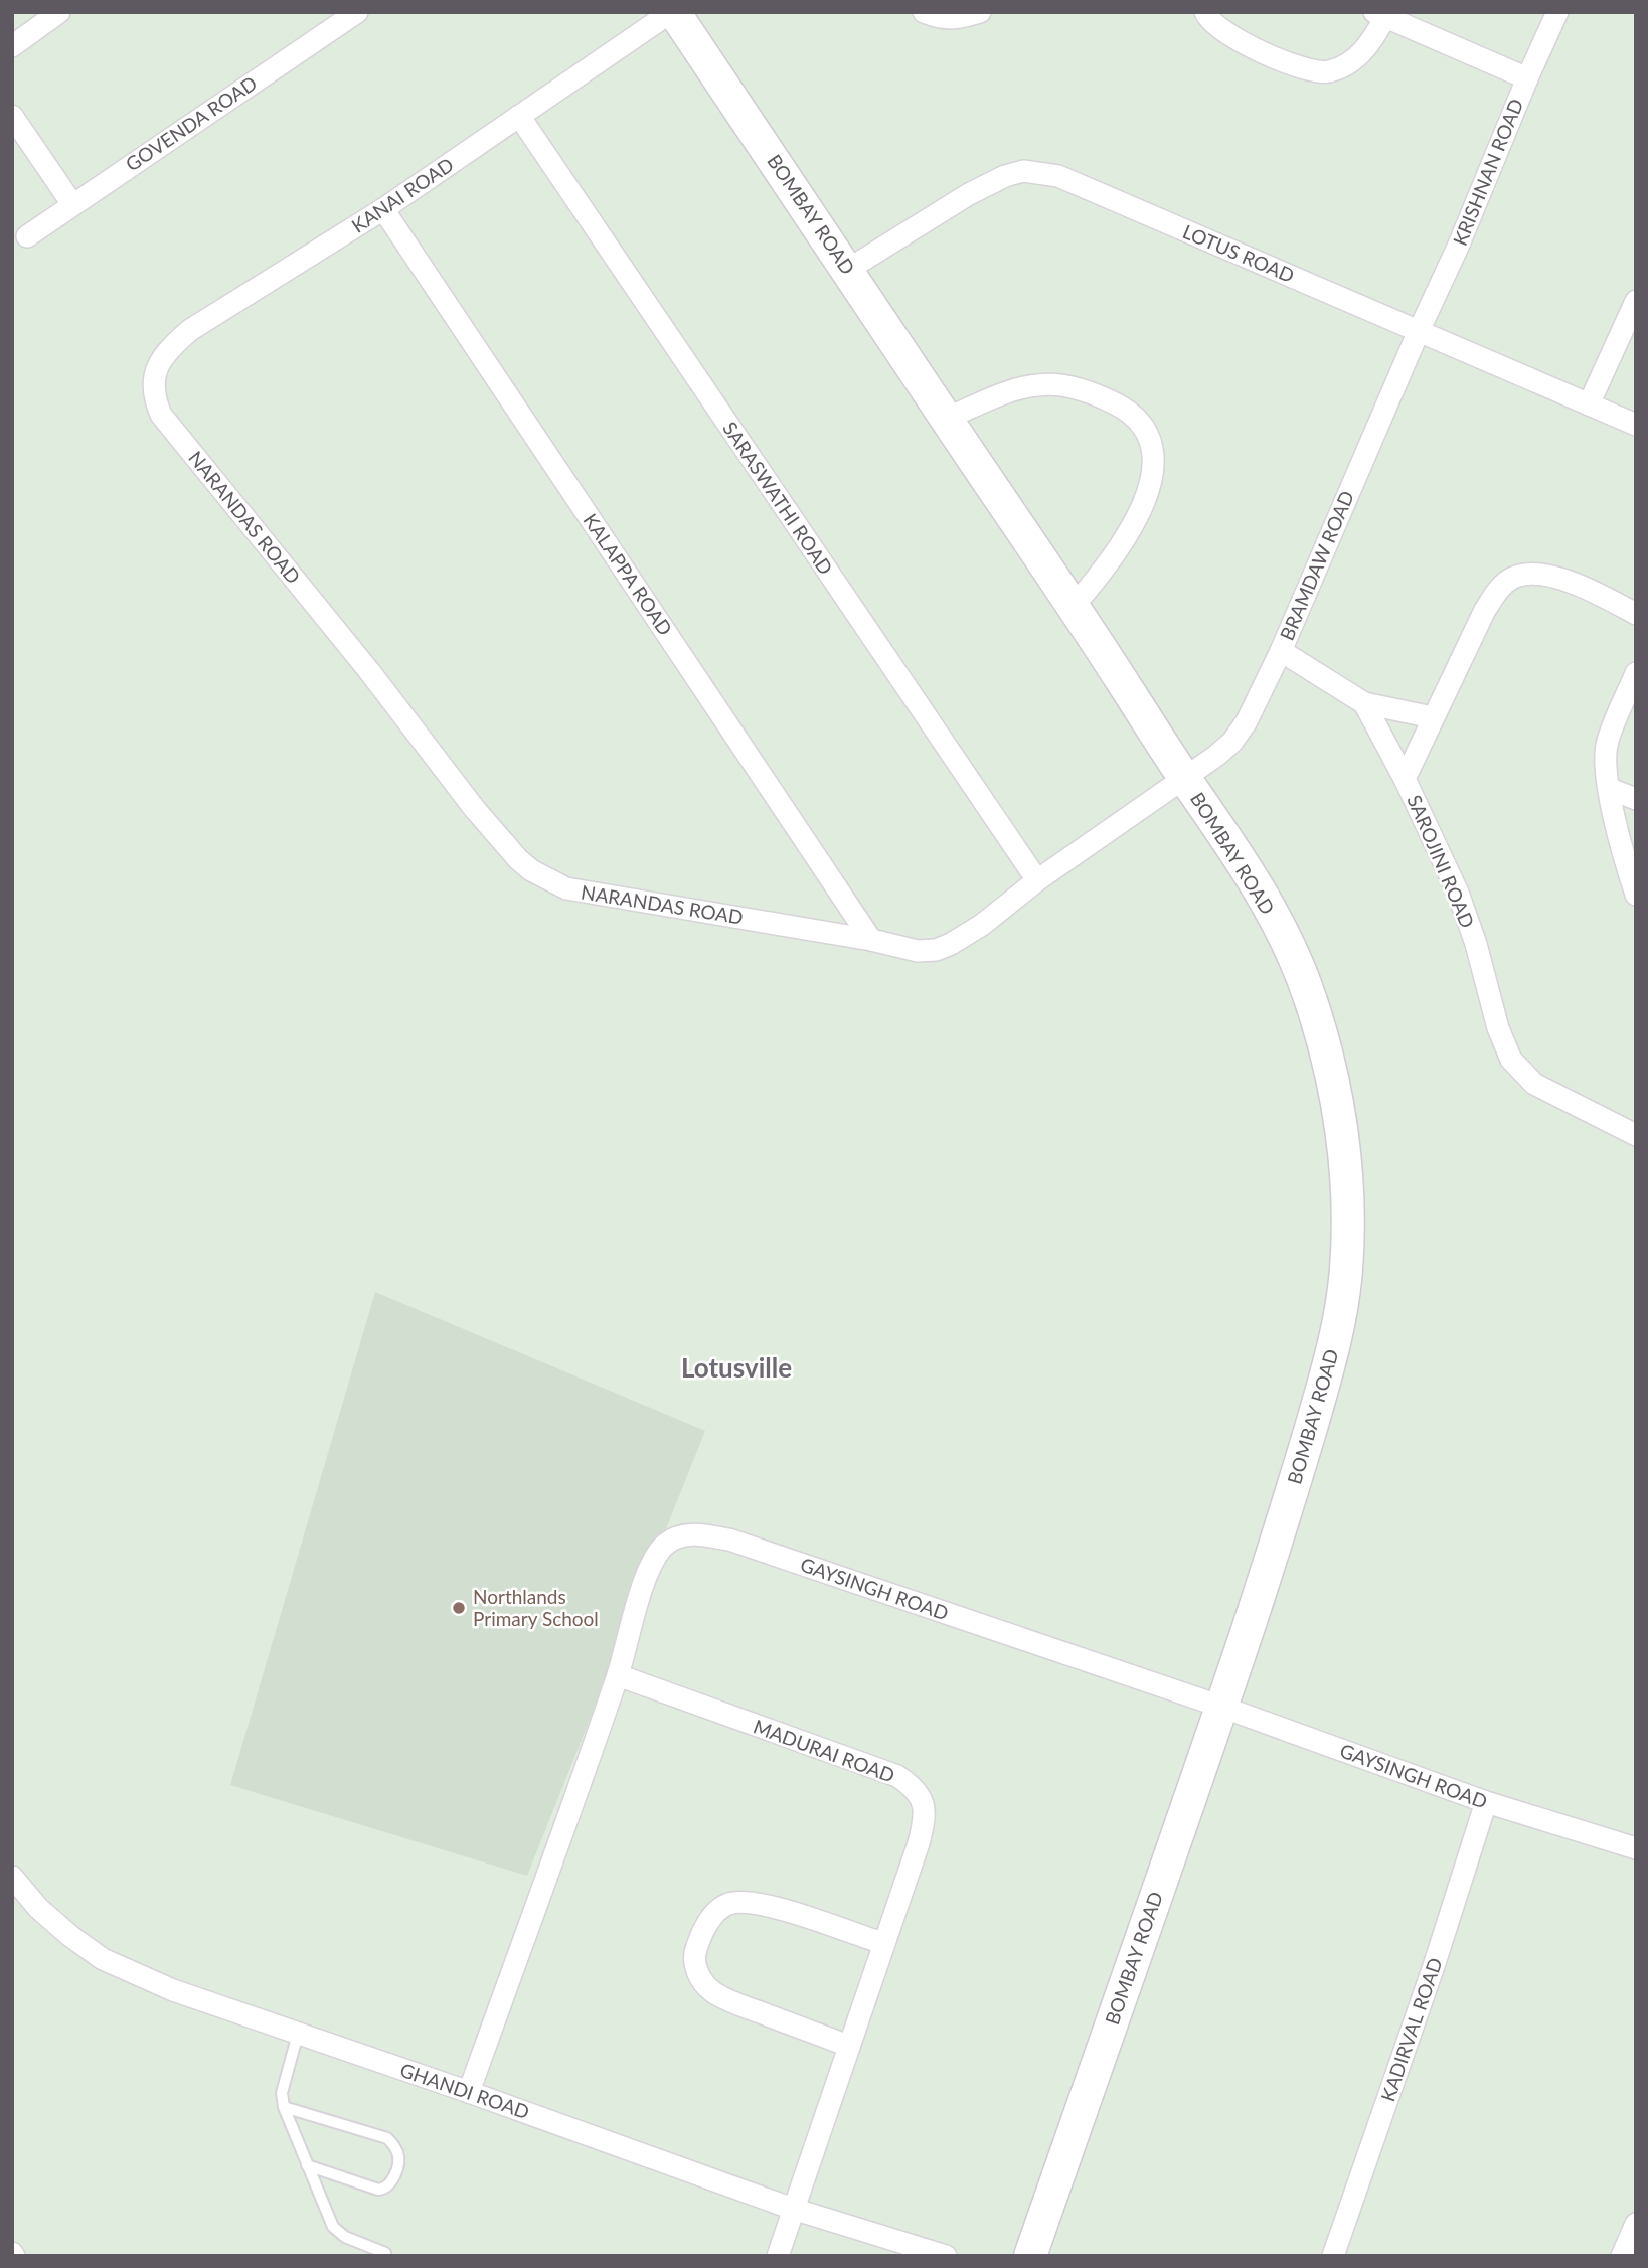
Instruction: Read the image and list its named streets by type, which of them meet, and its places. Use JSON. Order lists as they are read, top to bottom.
{
  "streets": {
    "street": [
      "GOVENDA ROAD",
      "KRISHNAN ROAD",
      "KANAI ROAD",
      "BOMBAY ROAD",
      "LOTUS ROAD",
      "SARASWATHI ROAD",
      "NARANDAS ROAD",
      "BRAMDAW ROAD",
      "KALAPPA ROAD",
      "SAROJINI ROAD",
      "GAYSINGH ROAD",
      "MADURAI ROAD",
      "KADIRVAL ROAD",
      "GHANDI ROAD"
    ]
  },
  "crossings": [
    ["KRISHNAN ROAD", "LOTUS ROAD"],
    ["KRISHNAN ROAD", "BRAMDAW ROAD"],
    ["KANAI ROAD", "BOMBAY ROAD"],
    ["KANAI ROAD", "SARASWATHI ROAD"],
    ["KANAI ROAD", "NARANDAS ROAD"],
    ["KANAI ROAD", "KALAPPA ROAD"],
    ["BOMBAY ROAD", "LOTUS ROAD"],
    ["BOMBAY ROAD", "NARANDAS ROAD"],
    ["BOMBAY ROAD", "BRAMDAW ROAD"],
    ["BOMBAY ROAD", "GAYSINGH ROAD"],
    ["LOTUS ROAD", "BRAMDAW ROAD"],
    ["SARASWATHI ROAD", "NARANDAS ROAD"],
    ["NARANDAS ROAD", "BRAMDAW ROAD"],
    ["NARANDAS ROAD", "KALAPPA ROAD"],
    ["GAYSINGH ROAD", "MADURAI ROAD"],
    ["GAYSINGH ROAD", "KADIRVAL ROAD"],
    ["GAYSINGH ROAD", "GHANDI ROAD"],
    ["MADURAI ROAD", "GHANDI ROAD"]
  ],
  "districts": ["Lotusville"],
  "places": ["Northlands Primary School"]
}
